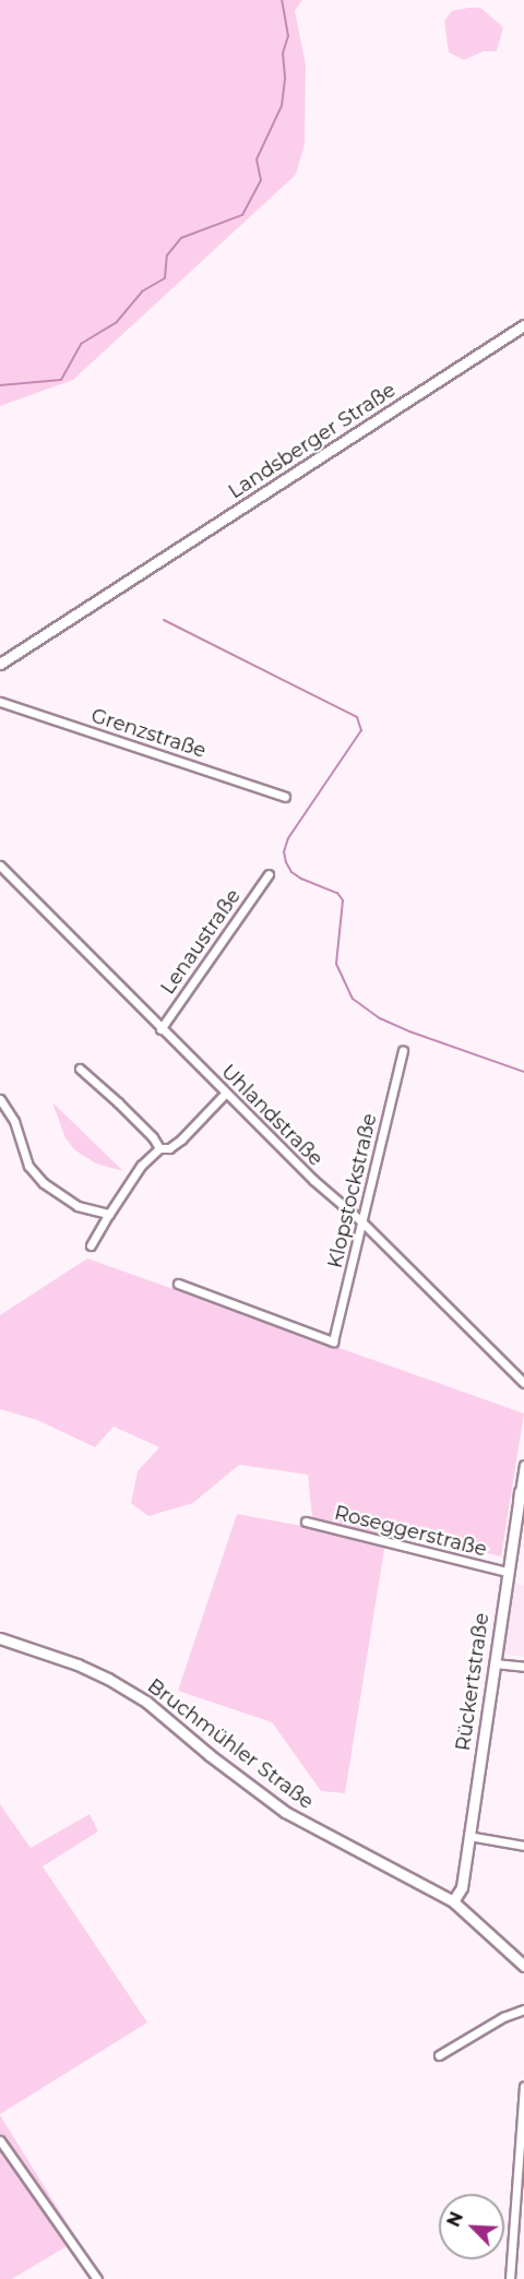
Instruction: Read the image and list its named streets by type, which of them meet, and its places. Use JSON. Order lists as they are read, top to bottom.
{
  "streets": {
    "street": [
      "Landsberger Straße",
      "Grenzstraße",
      "Lenaustraße",
      "Uhlandstraße",
      "Klopstockstraße",
      "Roseggerstraße",
      "Rückertstraße",
      "Bruchmühler Straße"
    ]
  },
  "crossings": [
    ["Lenaustraße", "Uhlandstraße"],
    ["Uhlandstraße", "Klopstockstraße"],
    ["Roseggerstraße", "Rückertstraße"],
    ["Rückertstraße", "Bruchmühler Straße"]
  ],
  "north": "top left"
}
